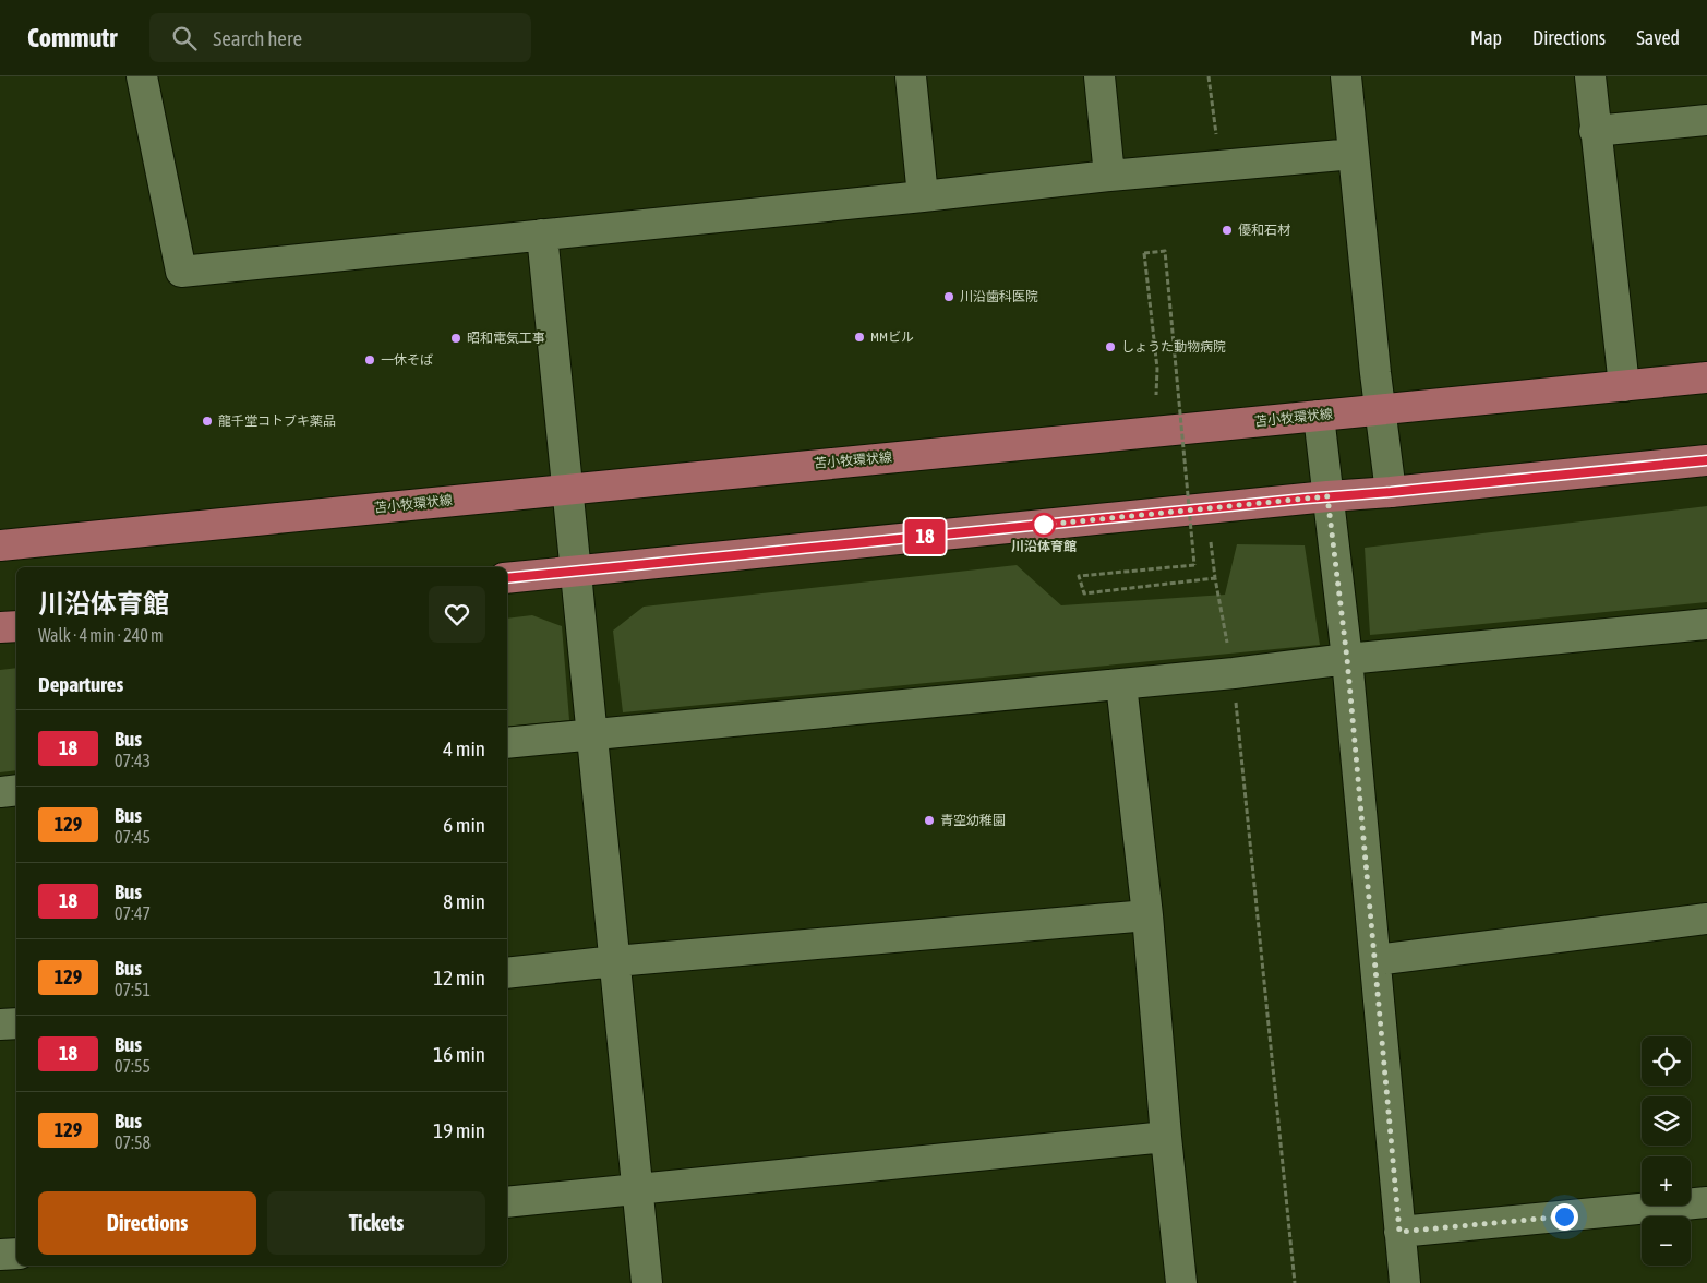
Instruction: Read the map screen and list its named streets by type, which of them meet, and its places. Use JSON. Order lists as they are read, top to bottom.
{
  "streets": {
    "main road": ["苫小牧環状線"]
  },
  "places": [
    "優和石材",
    "川沿歯科医院",
    "MMビル",
    "昭和電気工事",
    "しょうた動物病院",
    "一休そば",
    "龍千堂コトブキ薬品",
    "川沿体育館",
    "青空幼稚園"
  ],
  "lines": ["bus line 18"],
  "page": {
    "header": "Commutr",
    "search": "Search here",
    "nav": ["Map", "Directions", "Saved"],
    "on_map": "18",
    "heading": [
      ["川沿体育館", "Walk · 4 min · 240 m"],
      "Departures"
    ],
    "list": [
      {
        "mark": "18",
        "name": "Bus",
        "note": "07:43",
        "value": "4 min"
      },
      {
        "mark": "129",
        "name": "Bus",
        "note": "07:45",
        "value": "6 min"
      },
      {
        "mark": "18",
        "name": "Bus",
        "note": "07:47",
        "value": "8 min"
      },
      {
        "mark": "129",
        "name": "Bus",
        "note": "07:51",
        "value": "12 min"
      },
      {
        "mark": "18",
        "name": "Bus",
        "note": "07:55",
        "value": "16 min"
      },
      {
        "mark": "129",
        "name": "Bus",
        "note": "07:58",
        "value": "19 min"
      }
    ],
    "map_buttons": ["+", "−"],
    "buttons": ["Directions", "Tickets"]
  }
}
